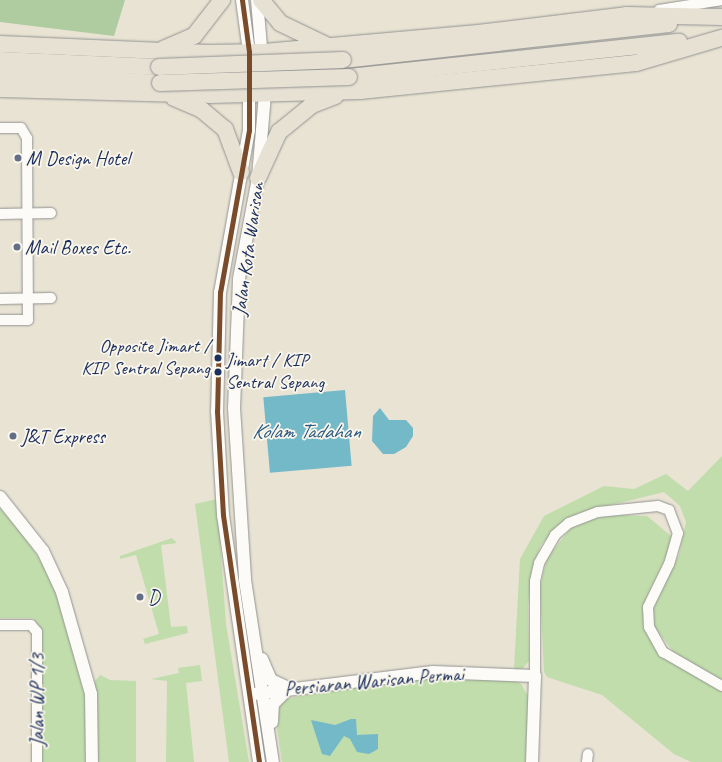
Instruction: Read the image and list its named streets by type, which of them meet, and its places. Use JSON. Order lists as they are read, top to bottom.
{
  "streets": {
    "street": ["Jalan Kota Warisan", "Persiaran Warisan Permai", "Jalan WP 1/3"]
  },
  "crossings": [
    ["Jalan Kota Warisan", "Persiaran Warisan Permai"]
  ],
  "water": ["Kolam Tadahan"],
  "places": [
    "M Design Hotel",
    "Mail Boxes Etc.",
    "Opposite Jimart / KIP Sentral Sepang",
    "Jimart / KIP Sentral Sepang",
    "J&T Express",
    "D"
  ]
}
